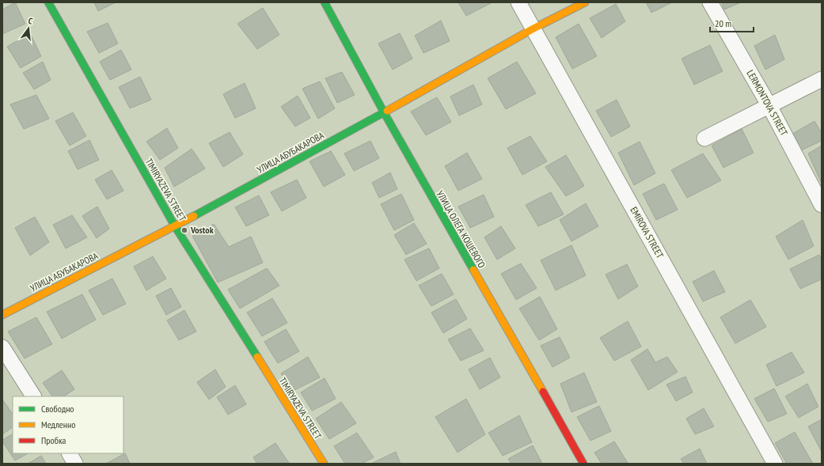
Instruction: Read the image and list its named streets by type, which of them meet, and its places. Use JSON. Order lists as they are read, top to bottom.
{
  "streets": {
    "street": [
      "LERMONTOVA STREET",
      "УЛИЦА АБУБАКАРОВА",
      "TIMIRYAZEVA STREET",
      "УЛИЦА ОЛЕГА КОШЕВОГО",
      "EMIROVA STREET"
    ]
  },
  "crossings": [
    ["УЛИЦА АБУБАКАРОВА", "TIMIRYAZEVA STREET"],
    ["УЛИЦА АБУБАКАРОВА", "УЛИЦА ОЛЕГА КОШЕВОГО"],
    ["УЛИЦА АБУБАКАРОВА", "EMIROVA STREET"]
  ],
  "places": ["Vostok"],
  "legend": ["Свободно", "Медленно", "Пробка"],
  "scale_bar": "20 m",
  "north": "top"
}
